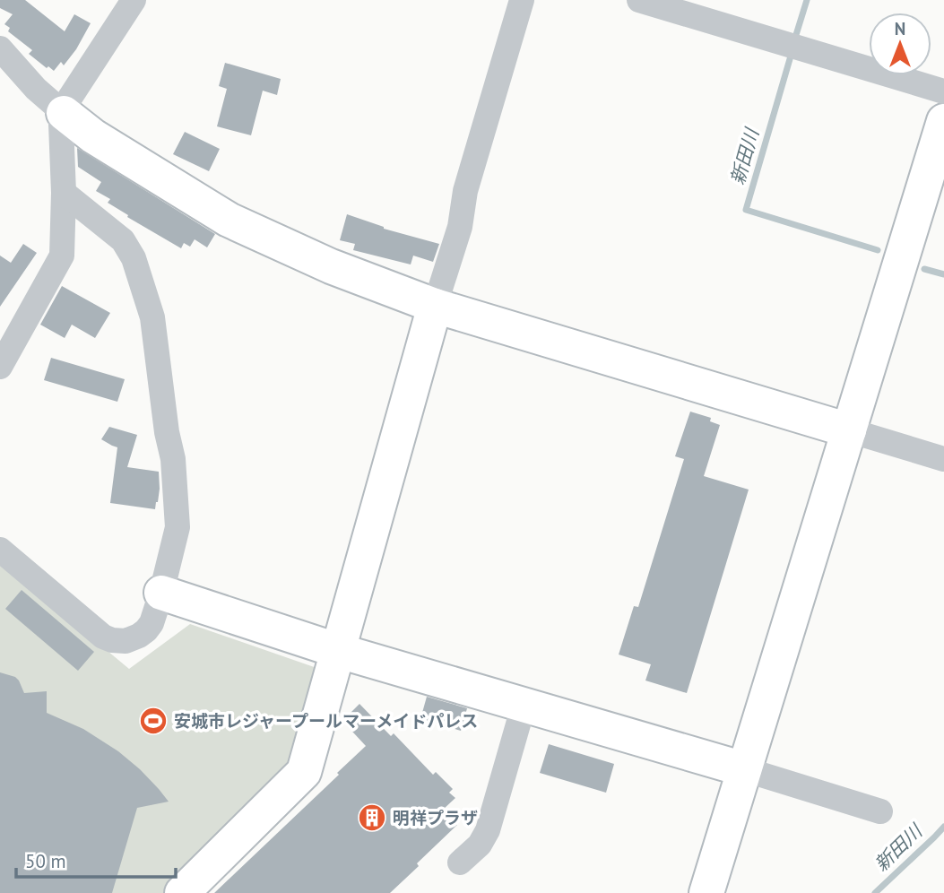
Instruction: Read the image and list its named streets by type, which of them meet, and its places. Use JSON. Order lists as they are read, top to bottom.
{
  "water": ["新田川"],
  "places": {
    "sports": ["安城市レジャープールマーメイドパレス"],
    "building": ["明祥プラザ"]
  },
  "scale_bar": "50 m",
  "north": "top"
}
